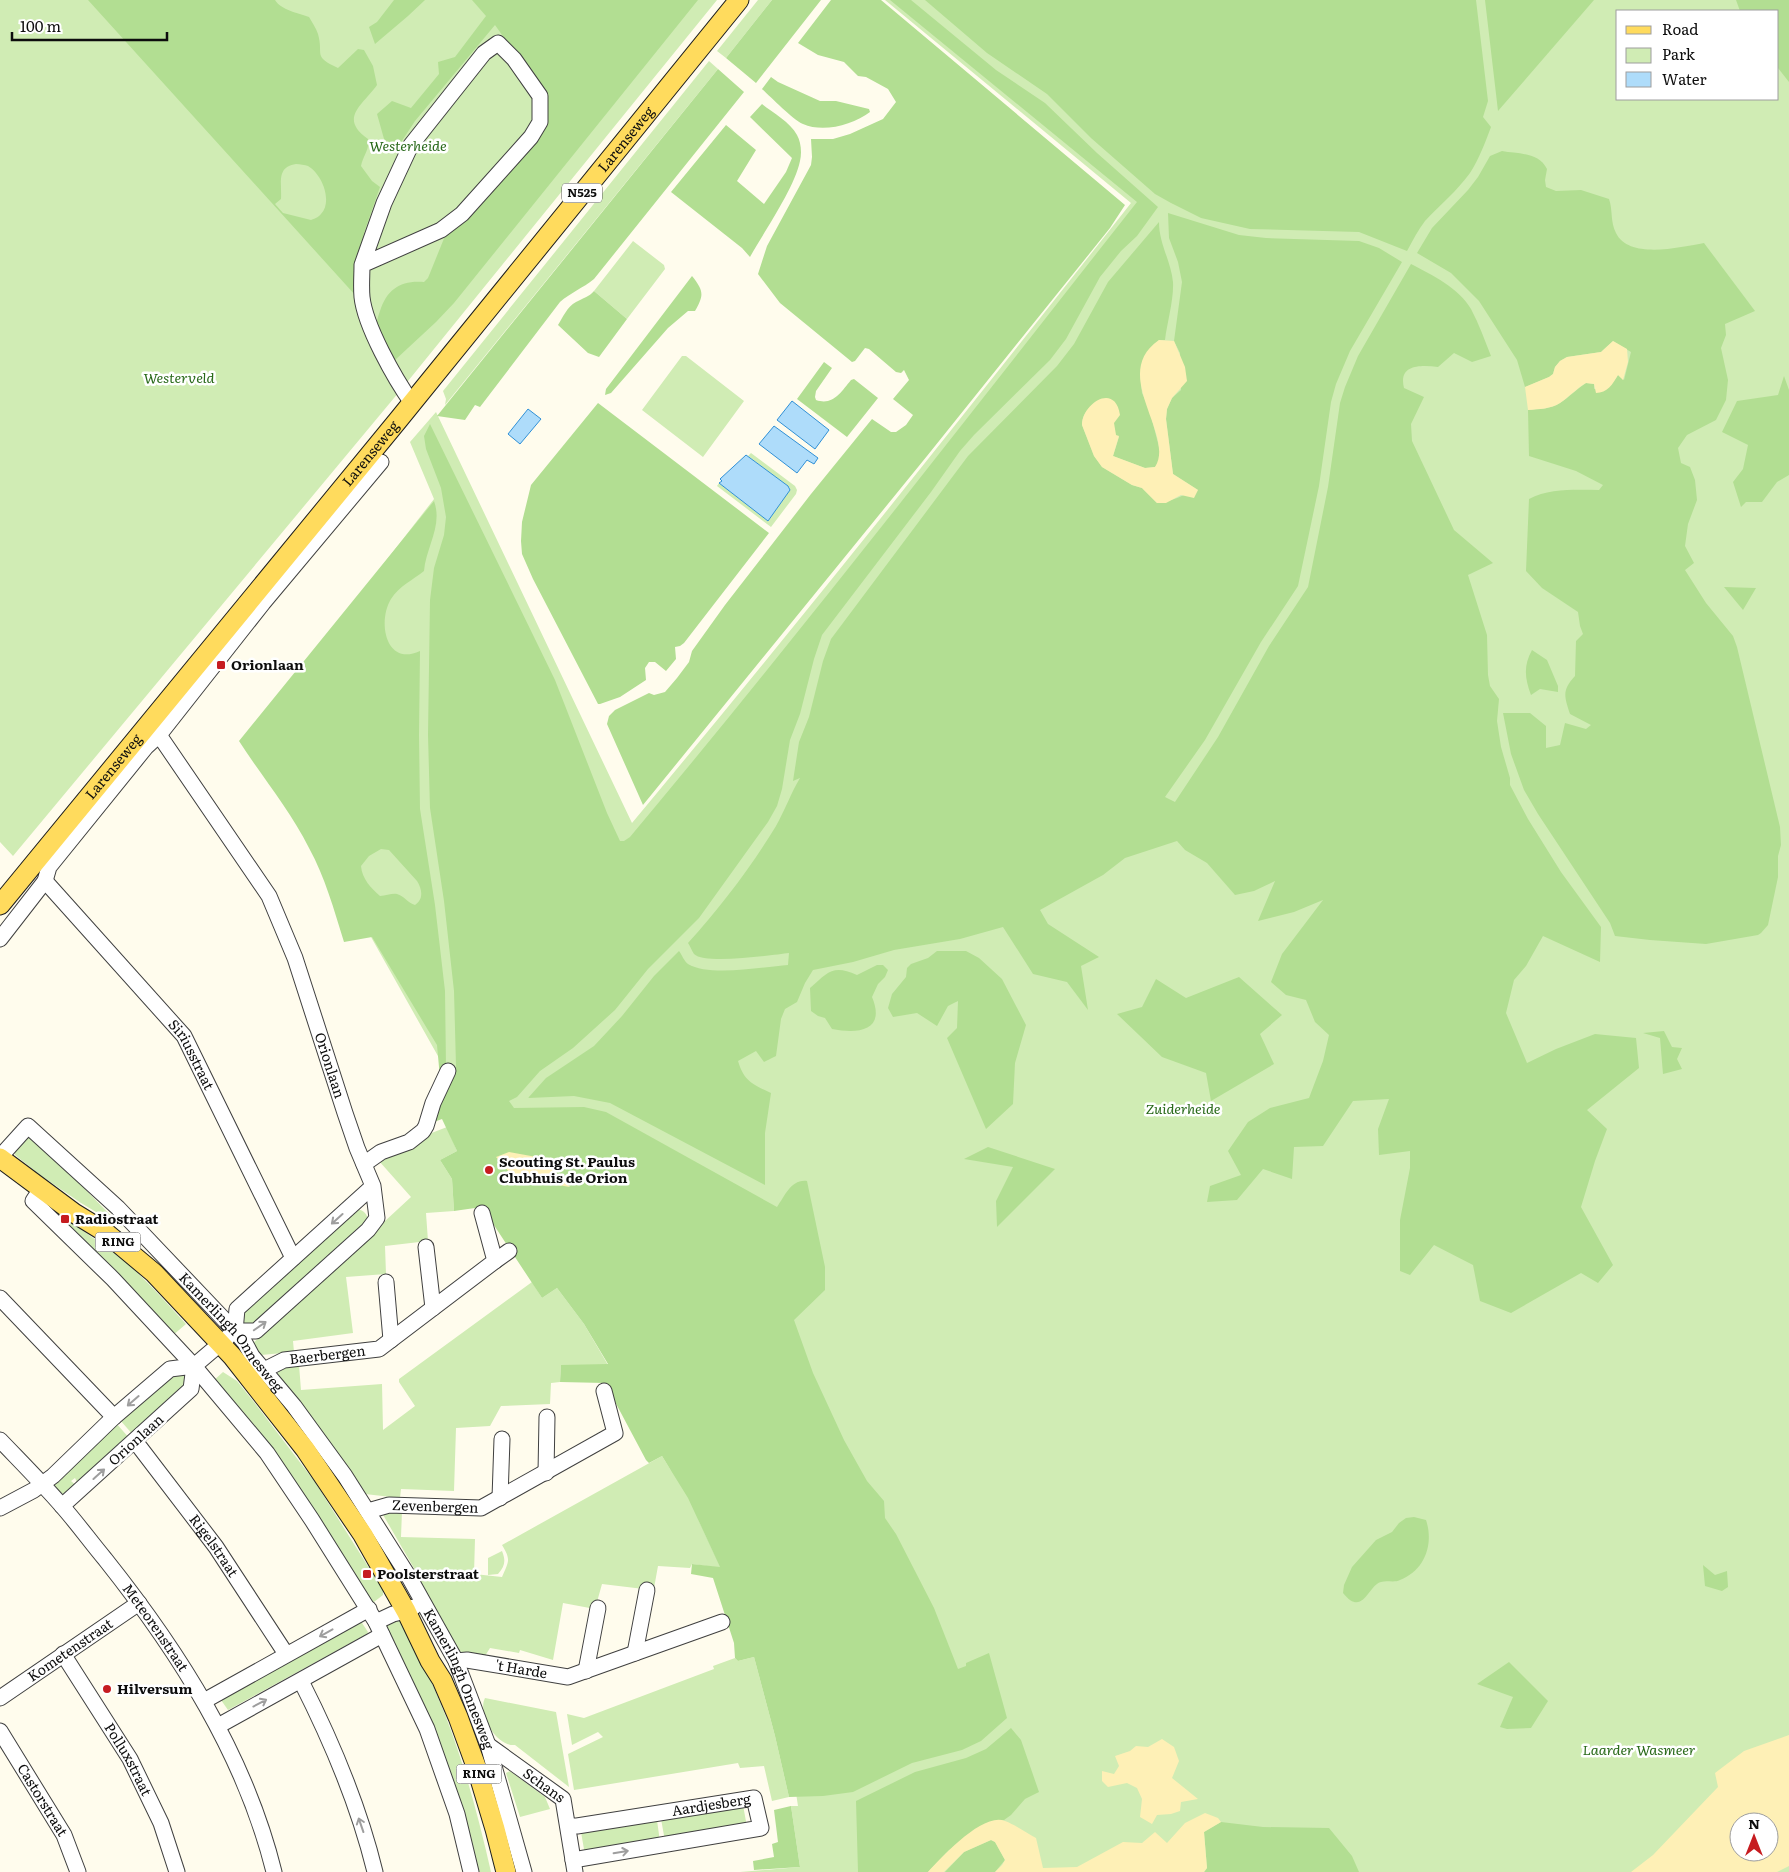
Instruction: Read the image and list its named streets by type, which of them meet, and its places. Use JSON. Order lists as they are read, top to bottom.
{
  "streets": {
    "main road": [
      "Larenseweg",
      "N525",
      "RING",
      "Kamerlingh Onnesweg"
    ],
    "street": [
      "Siriusstraat",
      "Orionlaan",
      "Baerbergen",
      "Zevenbergen",
      "Rigelstraat",
      "Meteorenstraat",
      "Kometenstraat",
      "'t Harde",
      "Polluxstraat",
      "Schans",
      "Castorstraat",
      "Aardjesberg"
    ]
  },
  "crossings": [
    ["Larenseweg", "Siriusstraat"],
    ["Larenseweg", "Orionlaan"],
    ["Orionlaan", "Kamerlingh Onnesweg"],
    ["Orionlaan", "Rigelstraat"],
    ["Orionlaan", "Meteorenstraat"],
    ["Kamerlingh Onnesweg", "Baerbergen"],
    ["Kamerlingh Onnesweg", "Zevenbergen"],
    ["Kamerlingh Onnesweg", "'t Harde"],
    ["Kamerlingh Onnesweg", "Schans"],
    ["Meteorenstraat", "Kometenstraat"],
    ["Kometenstraat", "Polluxstraat"],
    ["Schans", "Aardjesberg"]
  ],
  "parks": [
    "Westerheide",
    "Westerveld",
    "Zuiderheide",
    "Laarder Wasmeer"
  ],
  "places": {
    "transit": ["Orionlaan", "Radiostraat", "Poolsterstraat"],
    "other": ["Scouting St. Paulus Clubhuis de Orion", "Hilversum"]
  },
  "legend": ["Road", "Park", "Water"],
  "scale_bar": "100 m",
  "north": "top"
}
